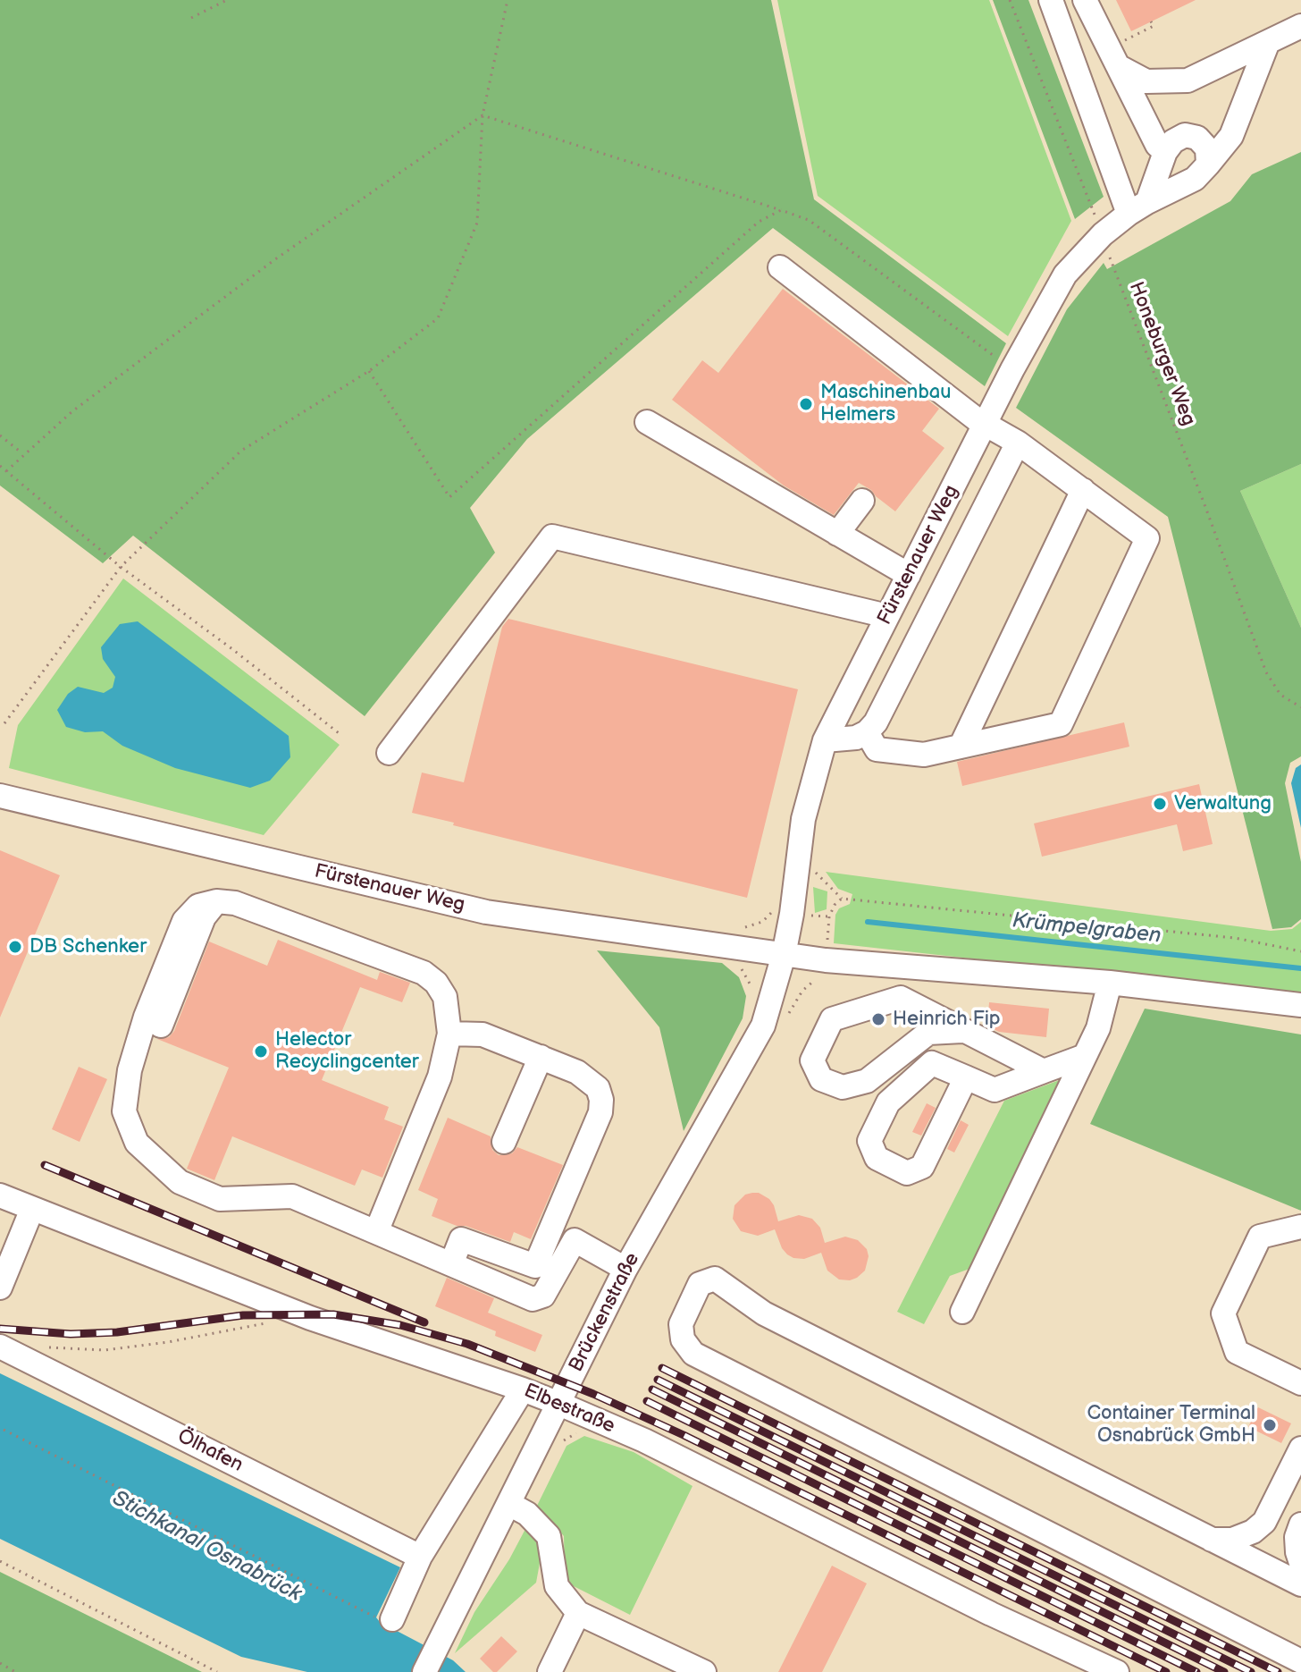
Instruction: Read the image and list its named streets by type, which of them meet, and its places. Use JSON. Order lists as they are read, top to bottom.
{
  "streets": {
    "street": [
      "Fürstenauer Weg",
      "Brückenstraße",
      "Elbestraße",
      "Ölhafen"
    ],
    "path": ["Honeburger Weg"]
  },
  "crossings": [
    ["Honeburger Weg", "Fürstenauer Weg"],
    ["Fürstenauer Weg", "Brückenstraße"],
    ["Brückenstraße", "Elbestraße"]
  ],
  "water": ["Krümpelgraben", "Stichkanal Osnabrück"],
  "places": [
    "Maschinenbau Helmers",
    "Verwaltung",
    "DB Schenker",
    "Heinrich Fip",
    "Helector Recyclingcenter",
    "Container Terminal Osnabrück GmbH"
  ]
}
